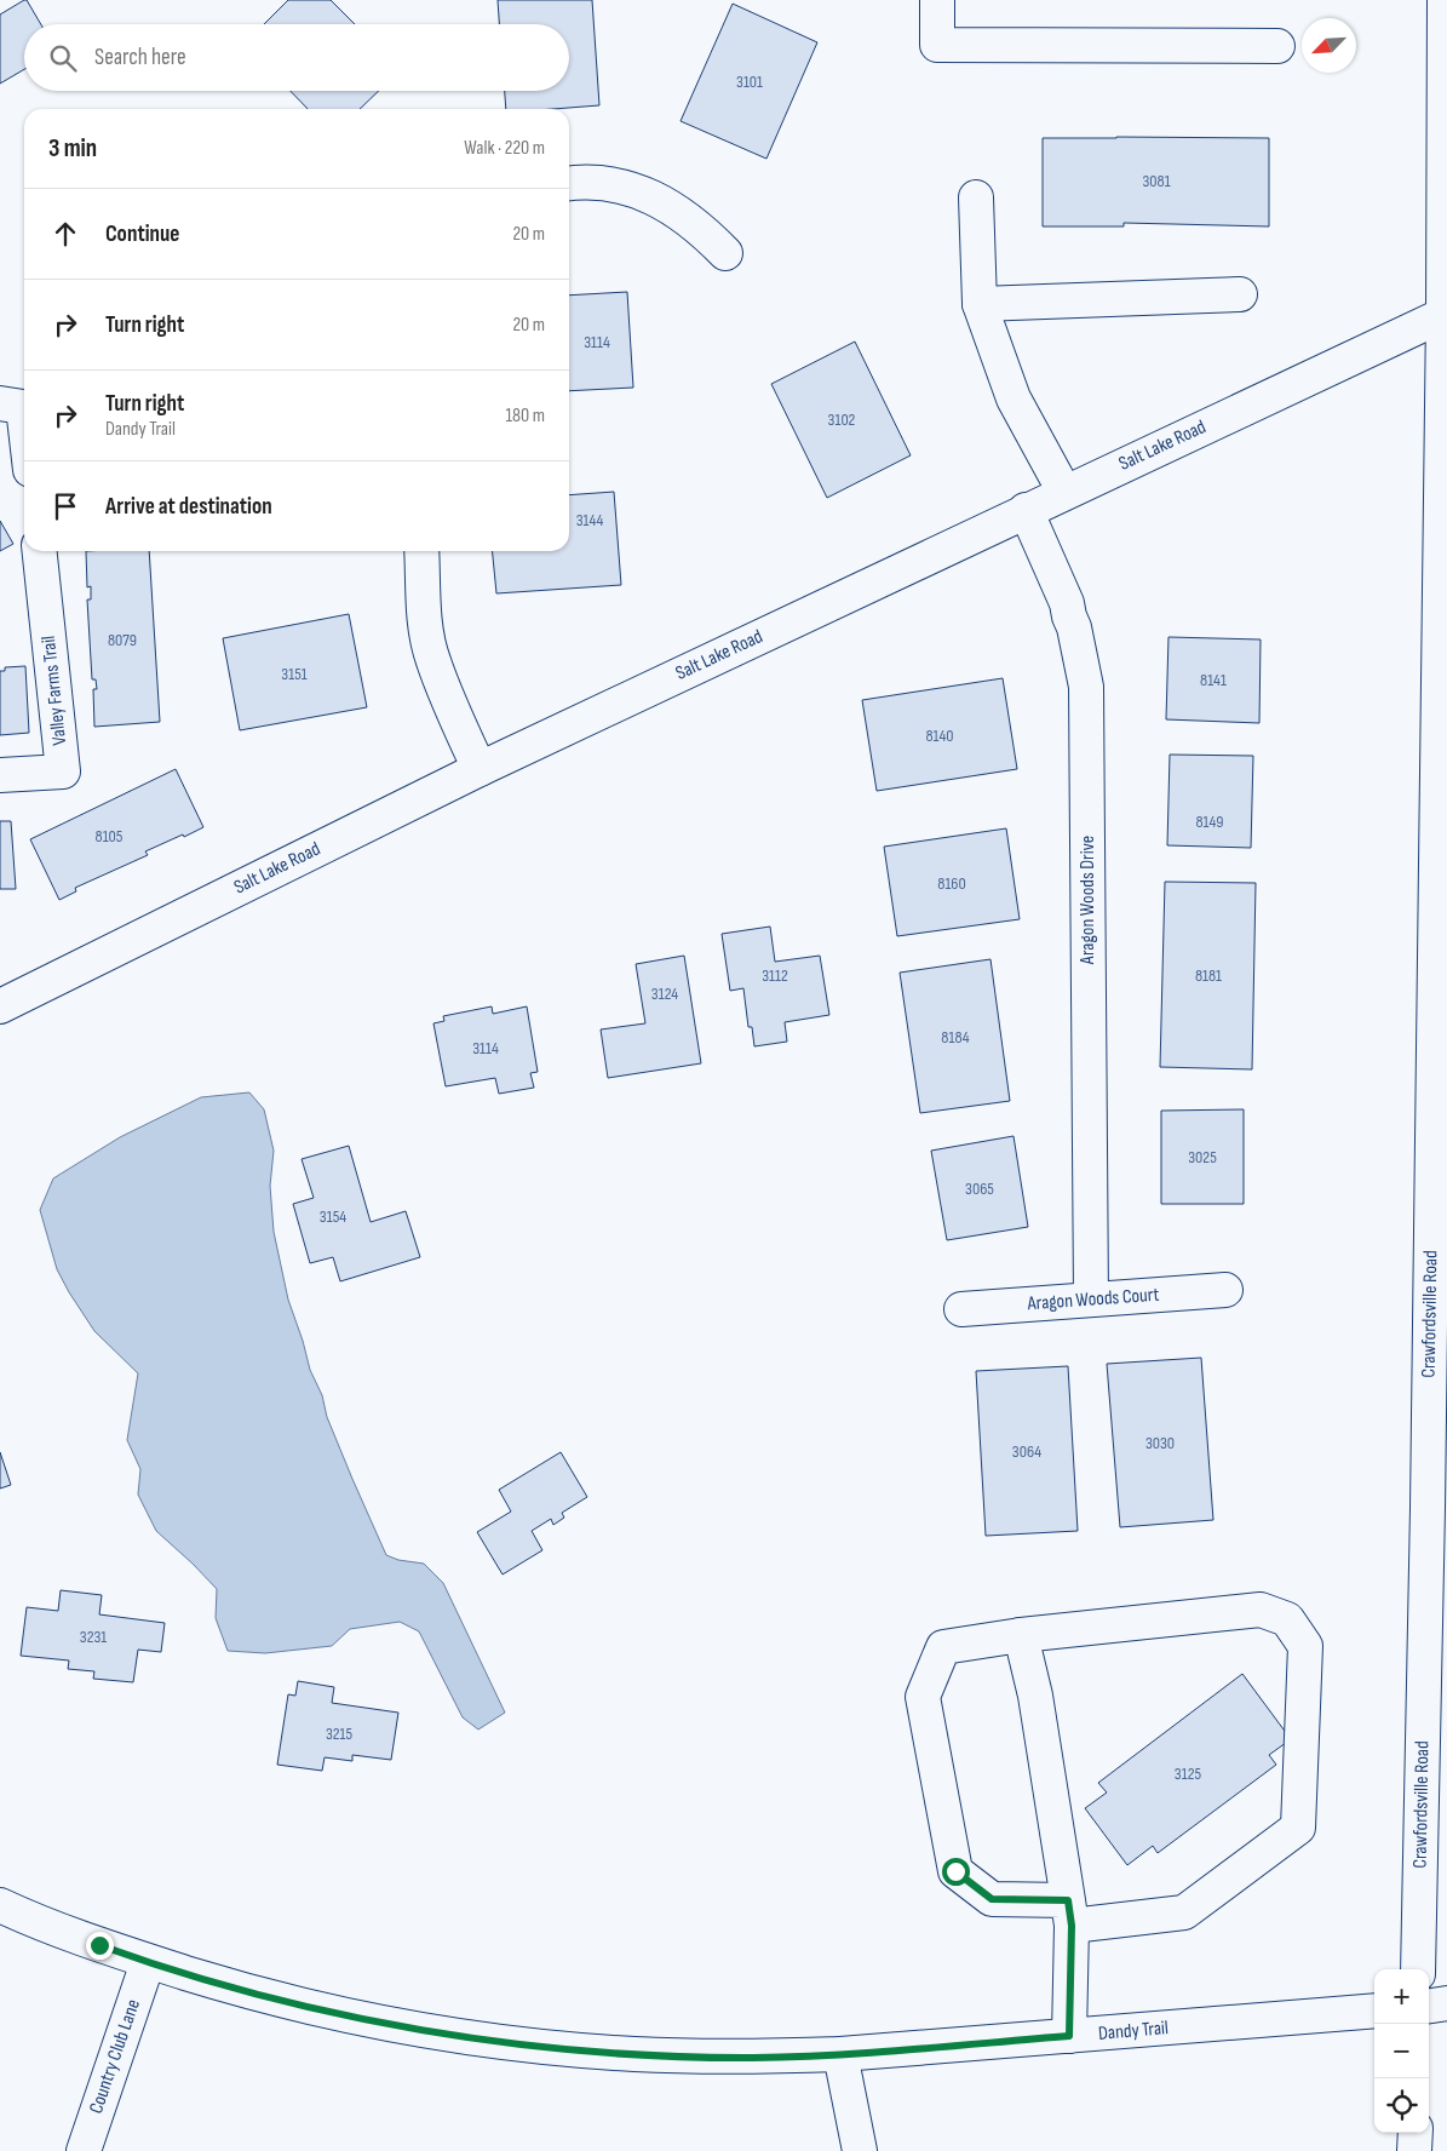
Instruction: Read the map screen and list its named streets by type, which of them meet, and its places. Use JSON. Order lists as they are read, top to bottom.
{
  "streets": {
    "street": [
      "Salt Lake Road",
      "Valley Farms Trail",
      "Aragon Woods Drive",
      "Aragon Woods Court",
      "Crawfordsville Road",
      "Dandy Trail",
      "Country Club Lane"
    ]
  },
  "crossings": [
    ["Salt Lake Road", "Aragon Woods Drive"],
    ["Salt Lake Road", "Crawfordsville Road"],
    ["Aragon Woods Drive", "Aragon Woods Court"],
    ["Dandy Trail", "Country Club Lane"]
  ],
  "house_numbers": [
    "3101",
    "3081",
    "3114",
    "3102",
    "3144",
    "8079",
    "3151",
    "8141",
    "8140",
    "8149",
    "8105",
    "8160",
    "3112",
    "8181",
    "3124",
    "8184",
    "3114",
    "3025",
    "3065",
    "3154",
    "3030",
    "3064",
    "3231",
    "3215",
    "3125"
  ],
  "north": "bottom left",
  "page": {
    "search": "Search here",
    "heading": ["3 min", "Walk · 220 m"],
    "list": [
      ["Continue", "20 m"],
      ["Turn right", "20 m"],
      ["Turn right", "Dandy Trail", "180 m"],
      "Arrive at destination"
    ],
    "map_buttons": ["+", "−"]
  }
}
